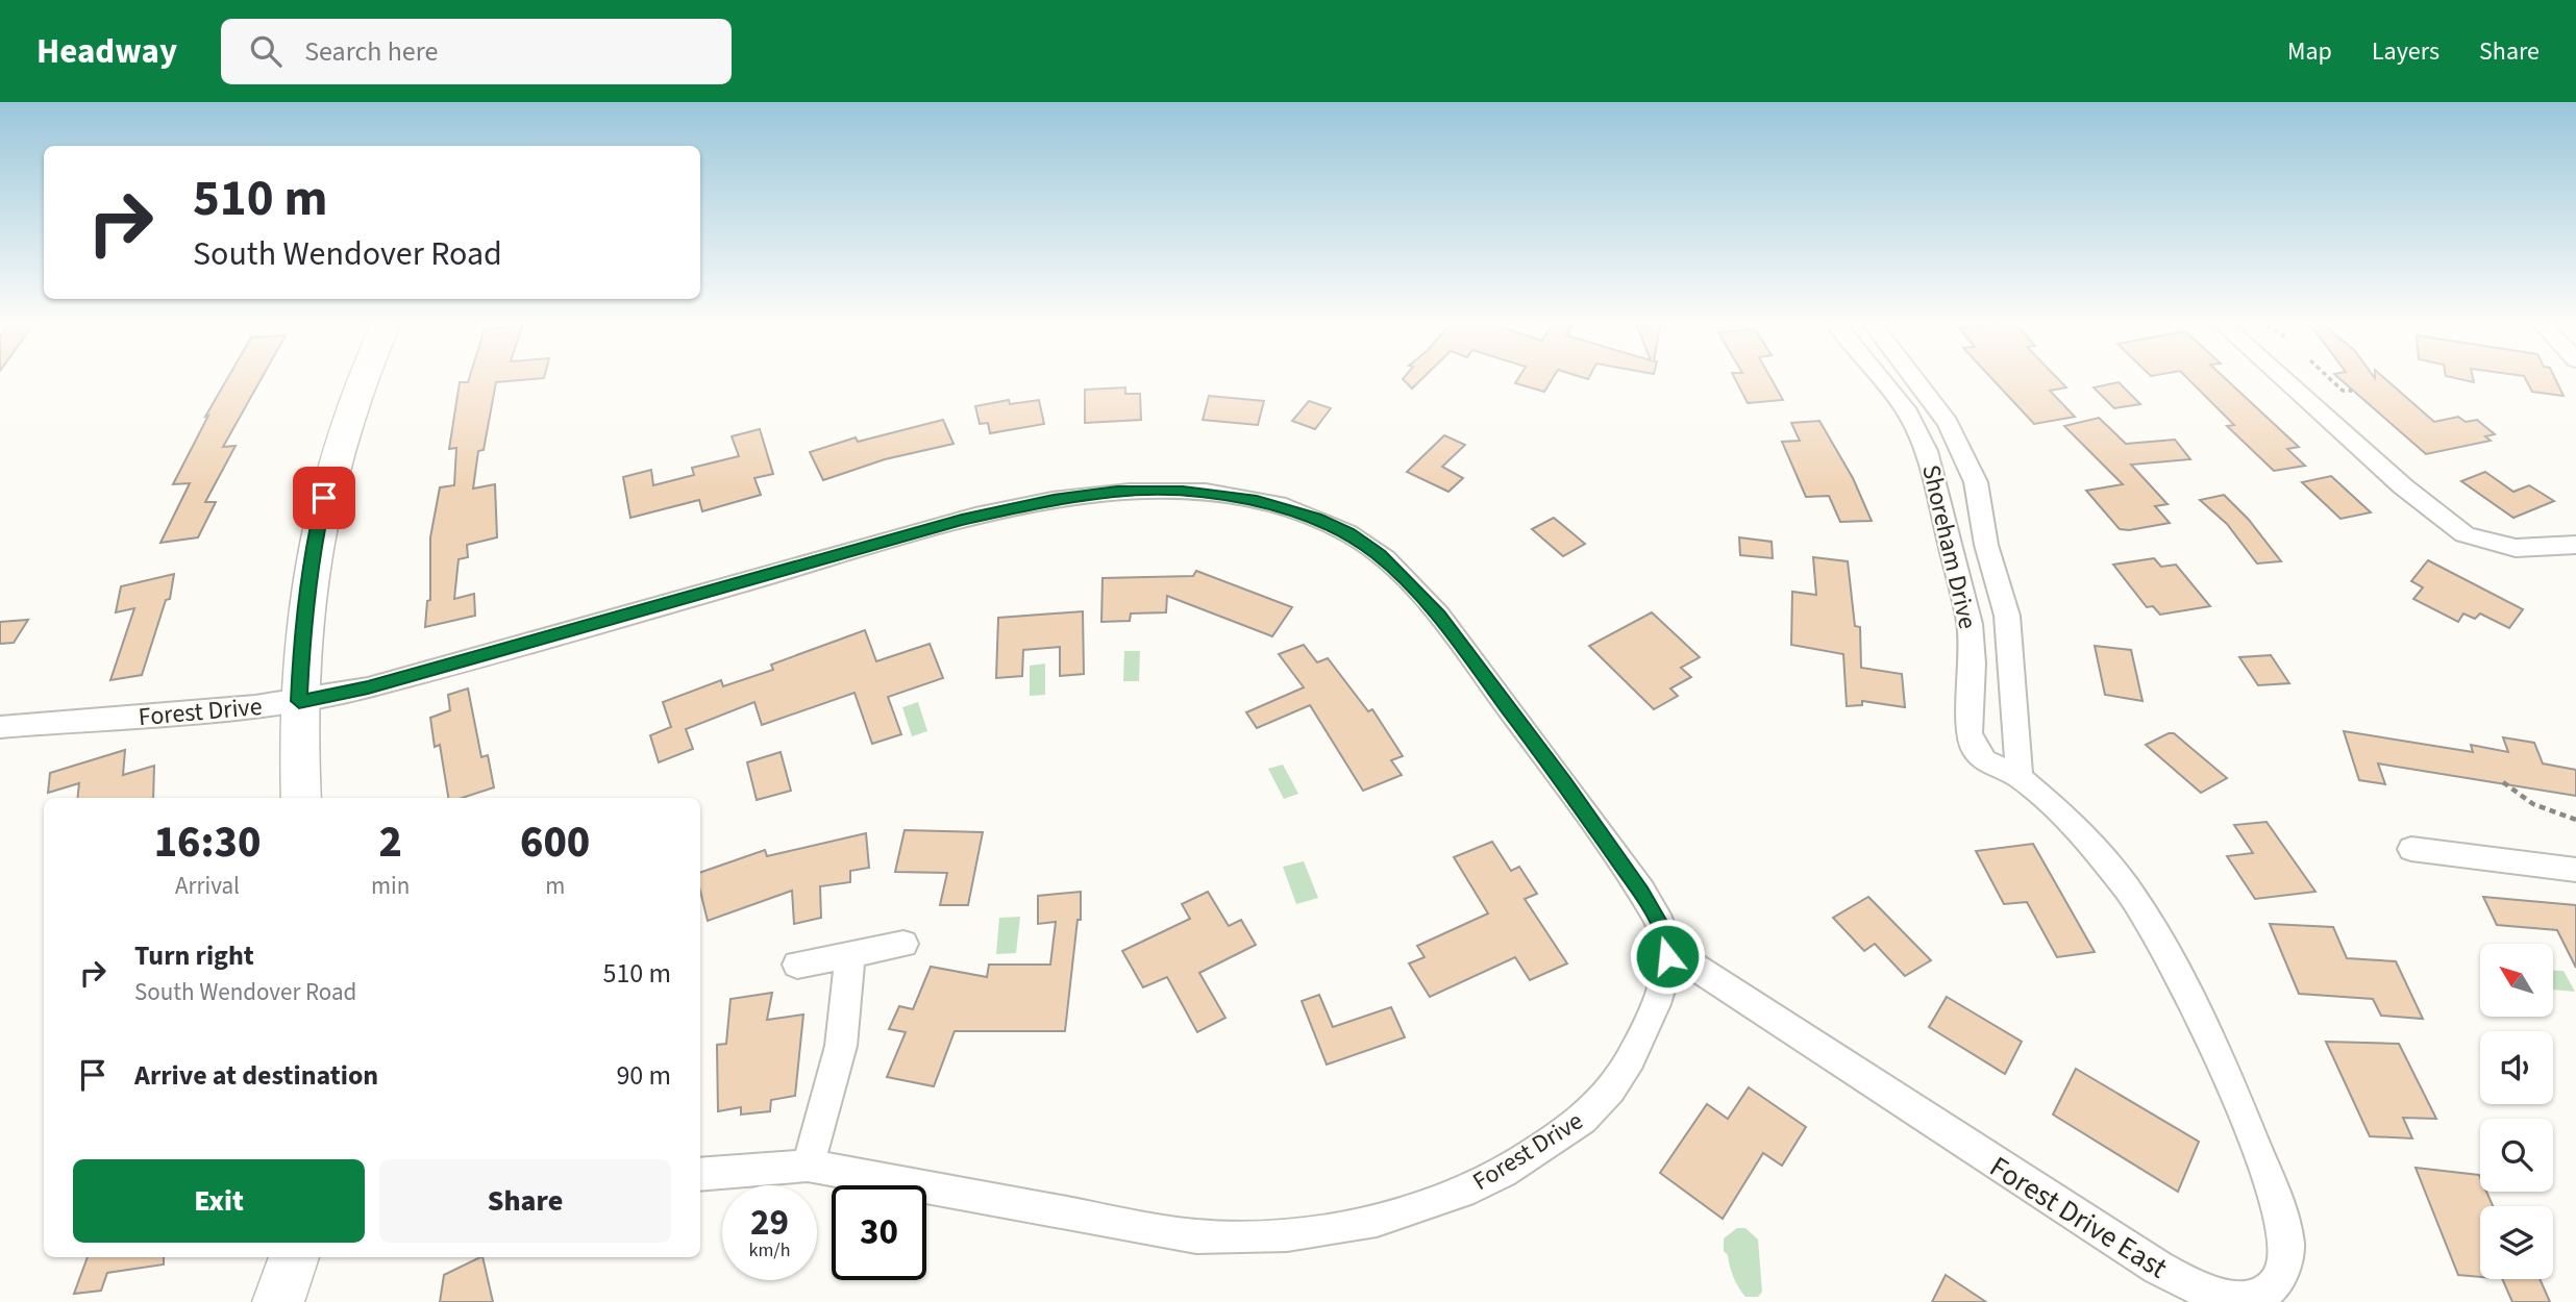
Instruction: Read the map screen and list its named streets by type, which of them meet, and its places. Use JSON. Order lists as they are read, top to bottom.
{
  "streets": {
    "street": ["Shoreham Drive", "Forest Drive", "Forest Drive East"]
  },
  "crossings": [
    ["Shoreham Drive", "Forest Drive East"],
    ["Forest Drive", "Forest Drive East"]
  ],
  "north": "top left",
  "page": {
    "header": "Headway",
    "search": "Search here",
    "nav": ["Map", "Layers", "Share"],
    "turn": ["510 m", "South Wendover Road"],
    "eta": [
      "16:30",
      "Arrival",
      "2",
      "min",
      "600",
      "m"
    ],
    "list": [
      {
        "name": "Turn right",
        "note": "South Wendover Road",
        "value": "510 m"
      },
      {
        "name": "Arrive at destination",
        "value": "90 m"
      }
    ],
    "buttons": ["Exit", "Share"],
    "speed": "29 km/h",
    "limit": "30"
  }
}
